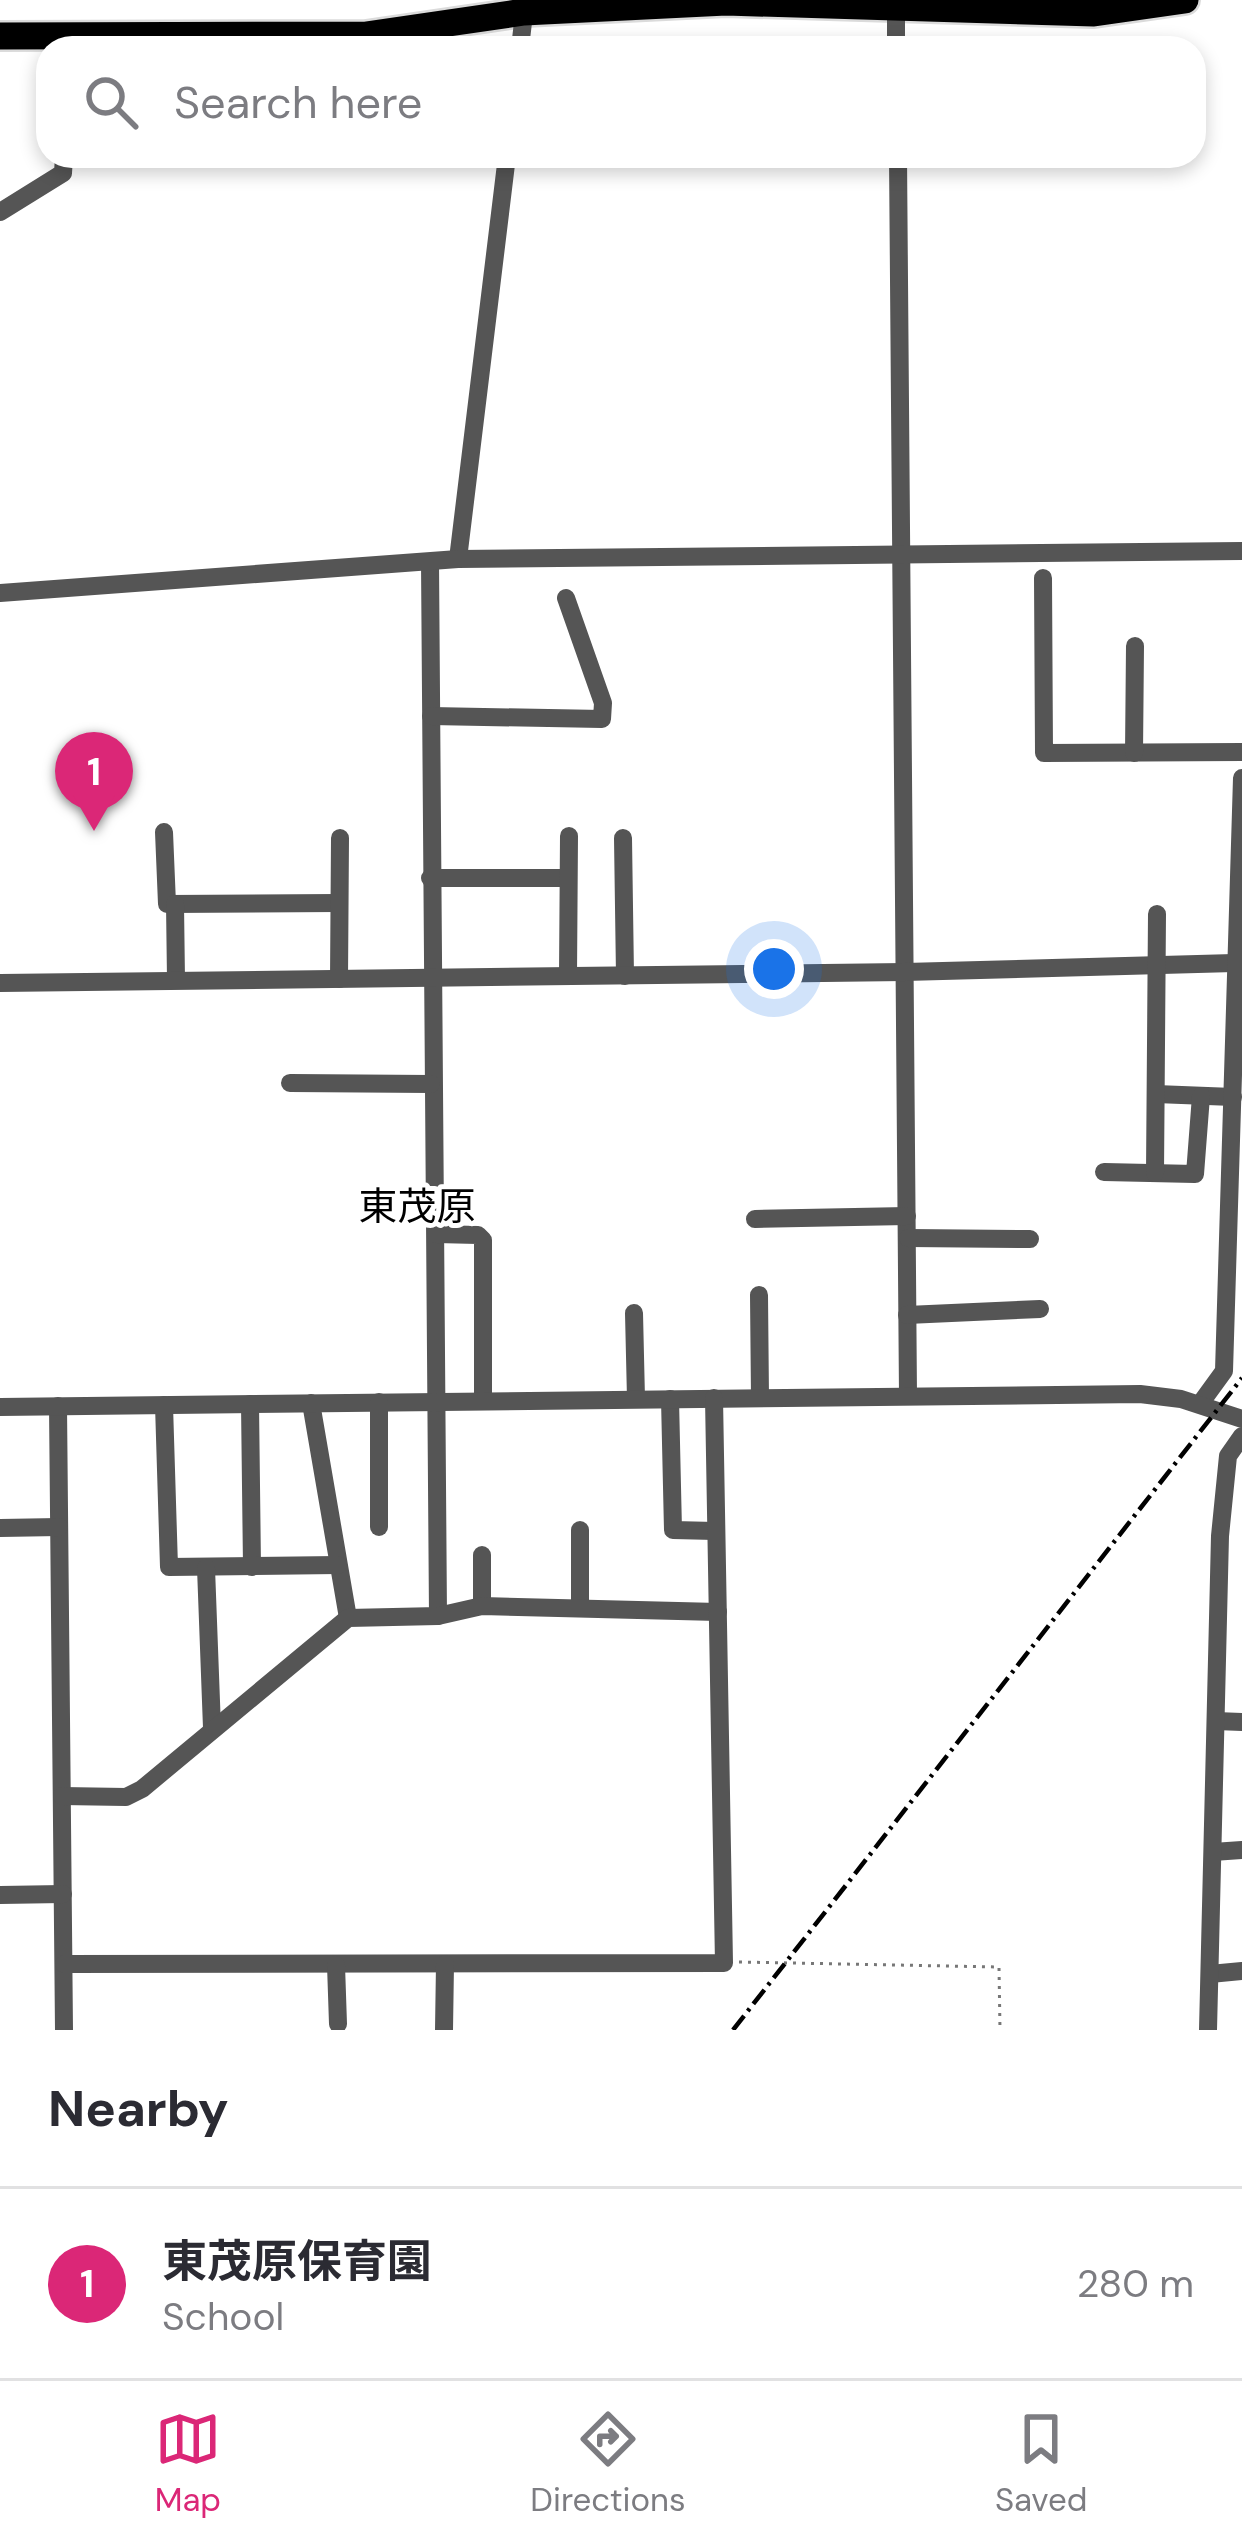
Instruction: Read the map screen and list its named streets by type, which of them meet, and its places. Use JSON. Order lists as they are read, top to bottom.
{
  "districts": ["東茂原"],
  "page": {
    "search": "Search here",
    "pins": "1",
    "heading": "Nearby",
    "list": [
      {
        "mark": "1",
        "name": "東茂原保育園",
        "note": "School",
        "value": "280 m"
      }
    ],
    "nav": ["Map", "Directions", "Saved"]
  }
}
